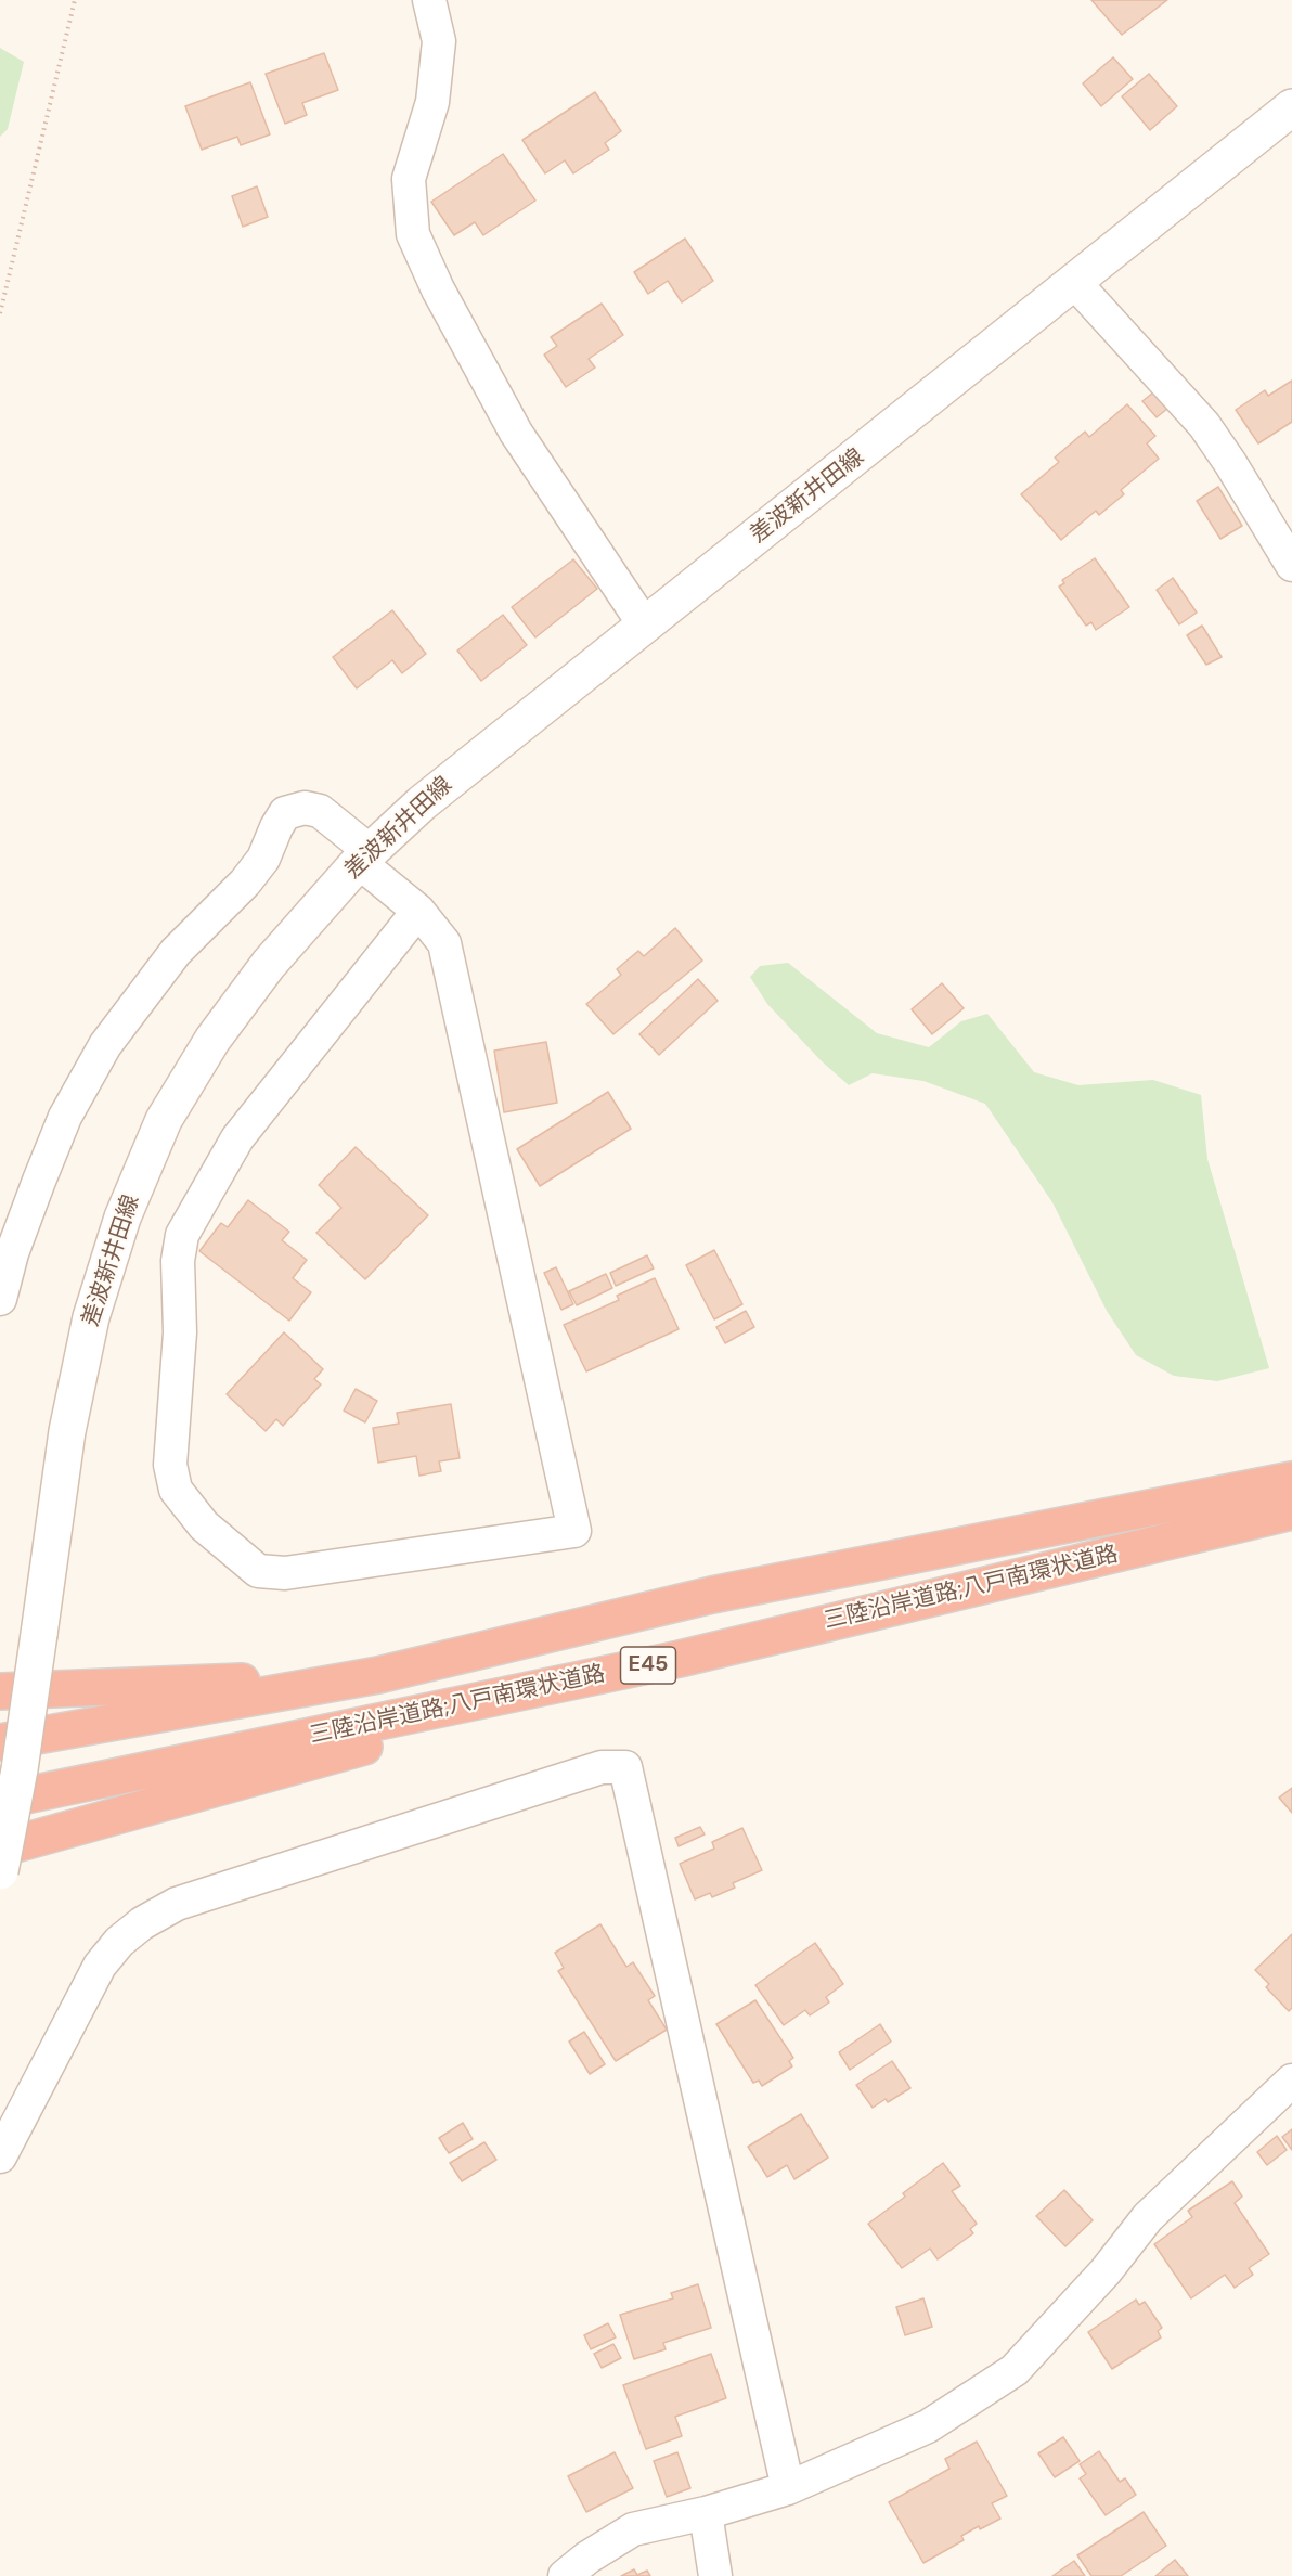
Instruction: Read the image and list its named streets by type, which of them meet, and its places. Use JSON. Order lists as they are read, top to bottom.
{
  "streets": {
    "highway": ["三陸沿岸道路;八戸南環状道路", "E45"],
    "main road": ["差波新井田線"]
  }
}
